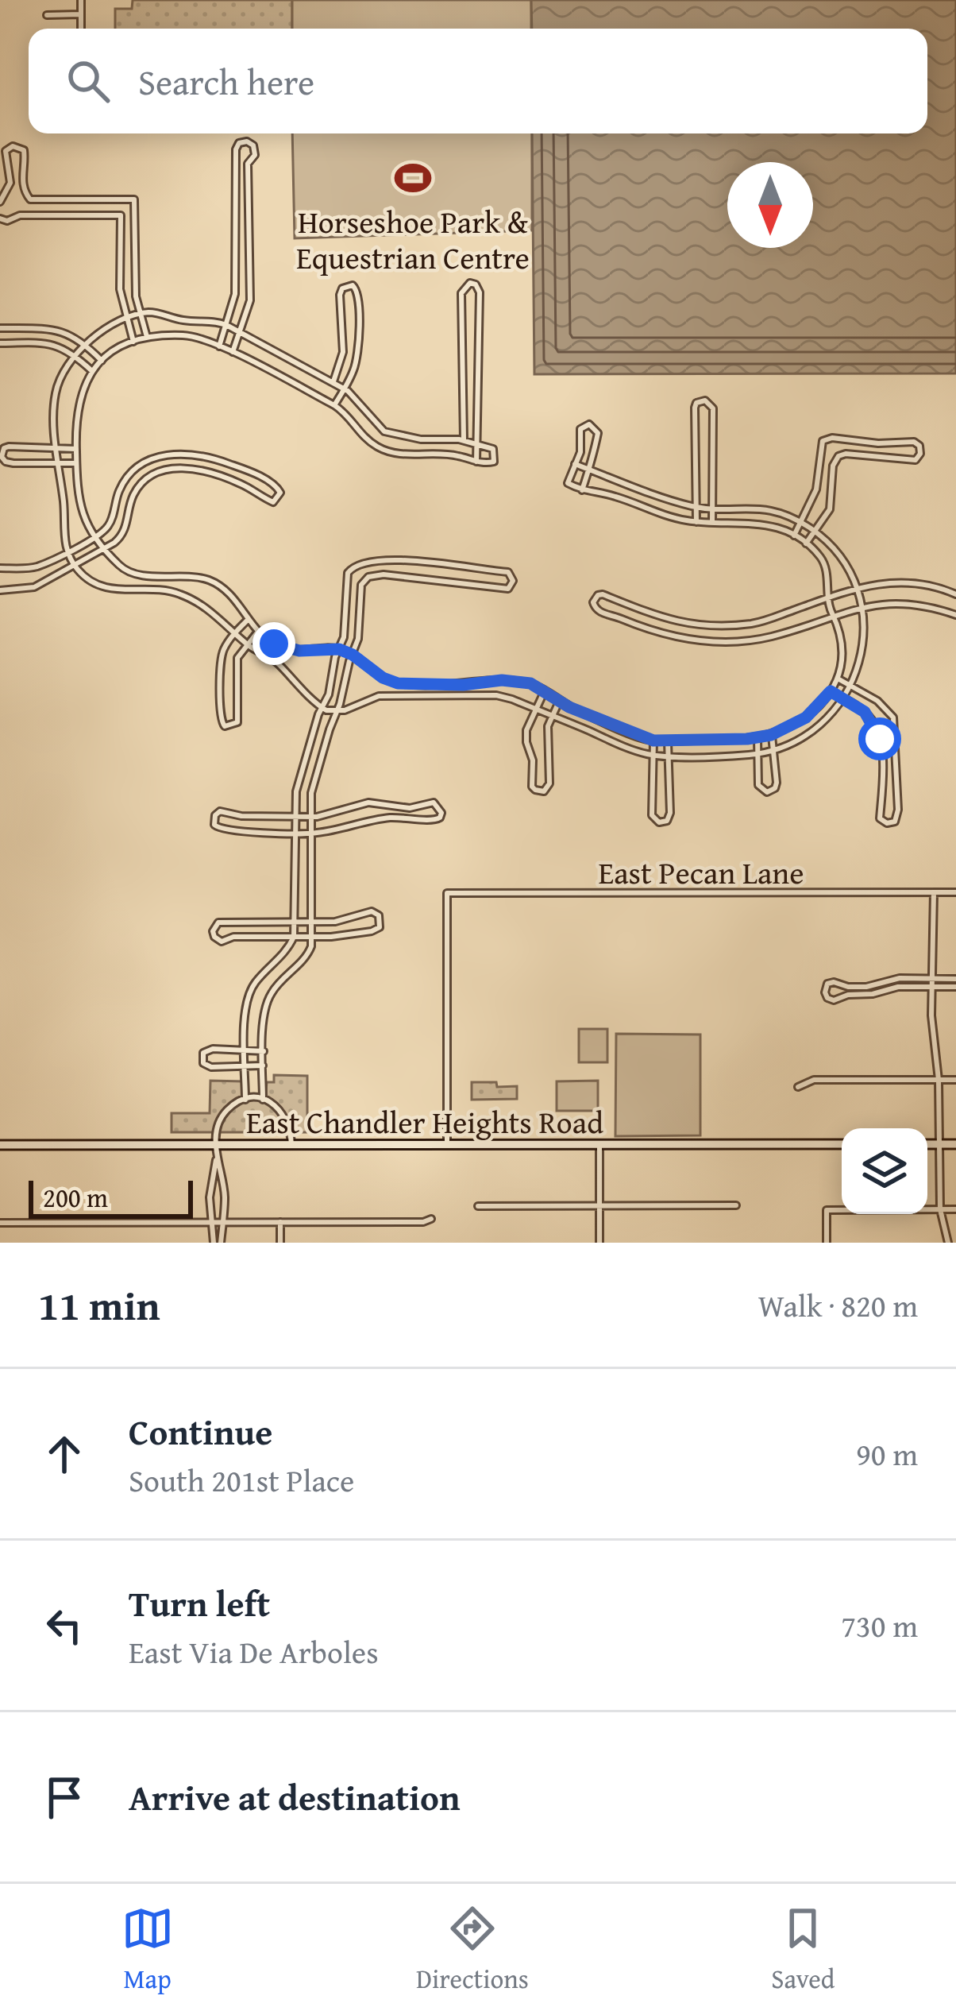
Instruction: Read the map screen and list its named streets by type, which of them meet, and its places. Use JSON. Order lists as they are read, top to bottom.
{
  "streets": {
    "main road": ["East Chandler Heights Road"],
    "street": ["East Pecan Lane"]
  },
  "crossings": [
    ["East Pecan Lane", "East Chandler Heights Road"]
  ],
  "places": {
    "sports": ["Horseshoe Park & Equestrian Centre"]
  },
  "scale_bar": "200 m",
  "north": "bottom",
  "page": {
    "search": "Search here",
    "scale": "200 m",
    "heading": ["11 min", "Walk · 820 m"],
    "list": [
      ["Continue", "South 201st Place", "90 m"],
      ["Turn left", "East Via De Arboles", "730 m"],
      "Arrive at destination"
    ],
    "nav": ["Map", "Directions", "Saved"]
  }
}
